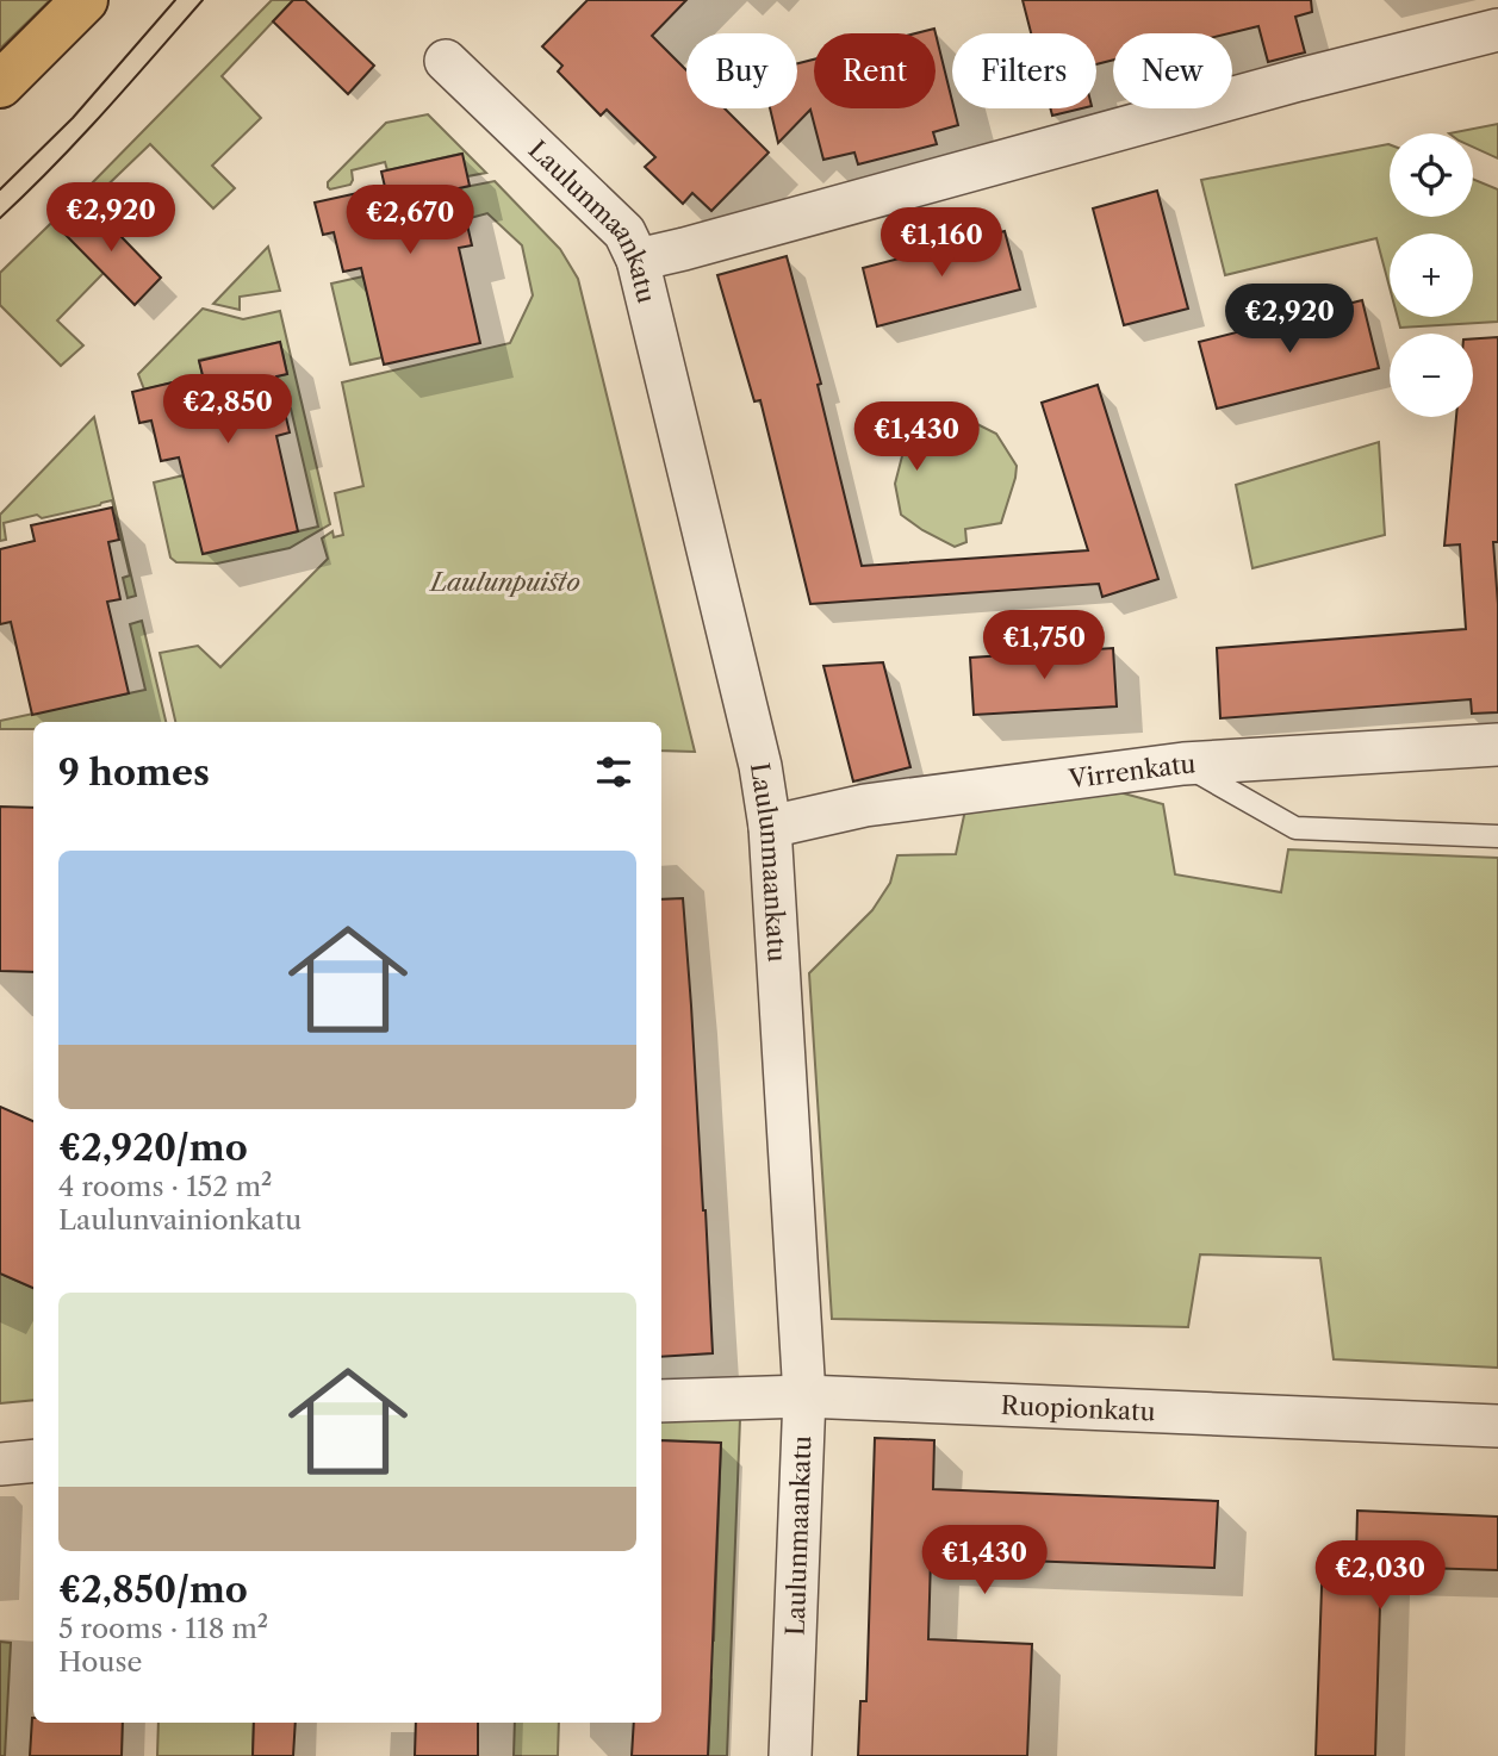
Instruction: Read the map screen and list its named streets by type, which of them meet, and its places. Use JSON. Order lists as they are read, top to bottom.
{
  "streets": {
    "street": ["Laulunmaankatu", "Virrenkatu", "Ruopionkatu"]
  },
  "crossings": [
    ["Laulunmaankatu", "Virrenkatu"],
    ["Laulunmaankatu", "Ruopionkatu"]
  ],
  "parks": ["Laulunpuisto"],
  "page": {
    "chip": [
      "Buy",
      "Rent",
      "Filters",
      "New"
    ],
    "map_buttons": ["+", "−"],
    "price": [
      "€2,920",
      "€2,670",
      "€1,160",
      "€2,920",
      "€2,850",
      "€1,430",
      "€1,750",
      "€1,430",
      "€2,030"
    ],
    "heading": "9 homes",
    "list": [
      {
        "name": "€2,920/mo",
        "note": "4 rooms · 152 m² · Laulunvainionkatu"
      },
      {
        "name": "€2,850/mo",
        "note": "5 rooms · 118 m² · House"
      }
    ]
  }
}
